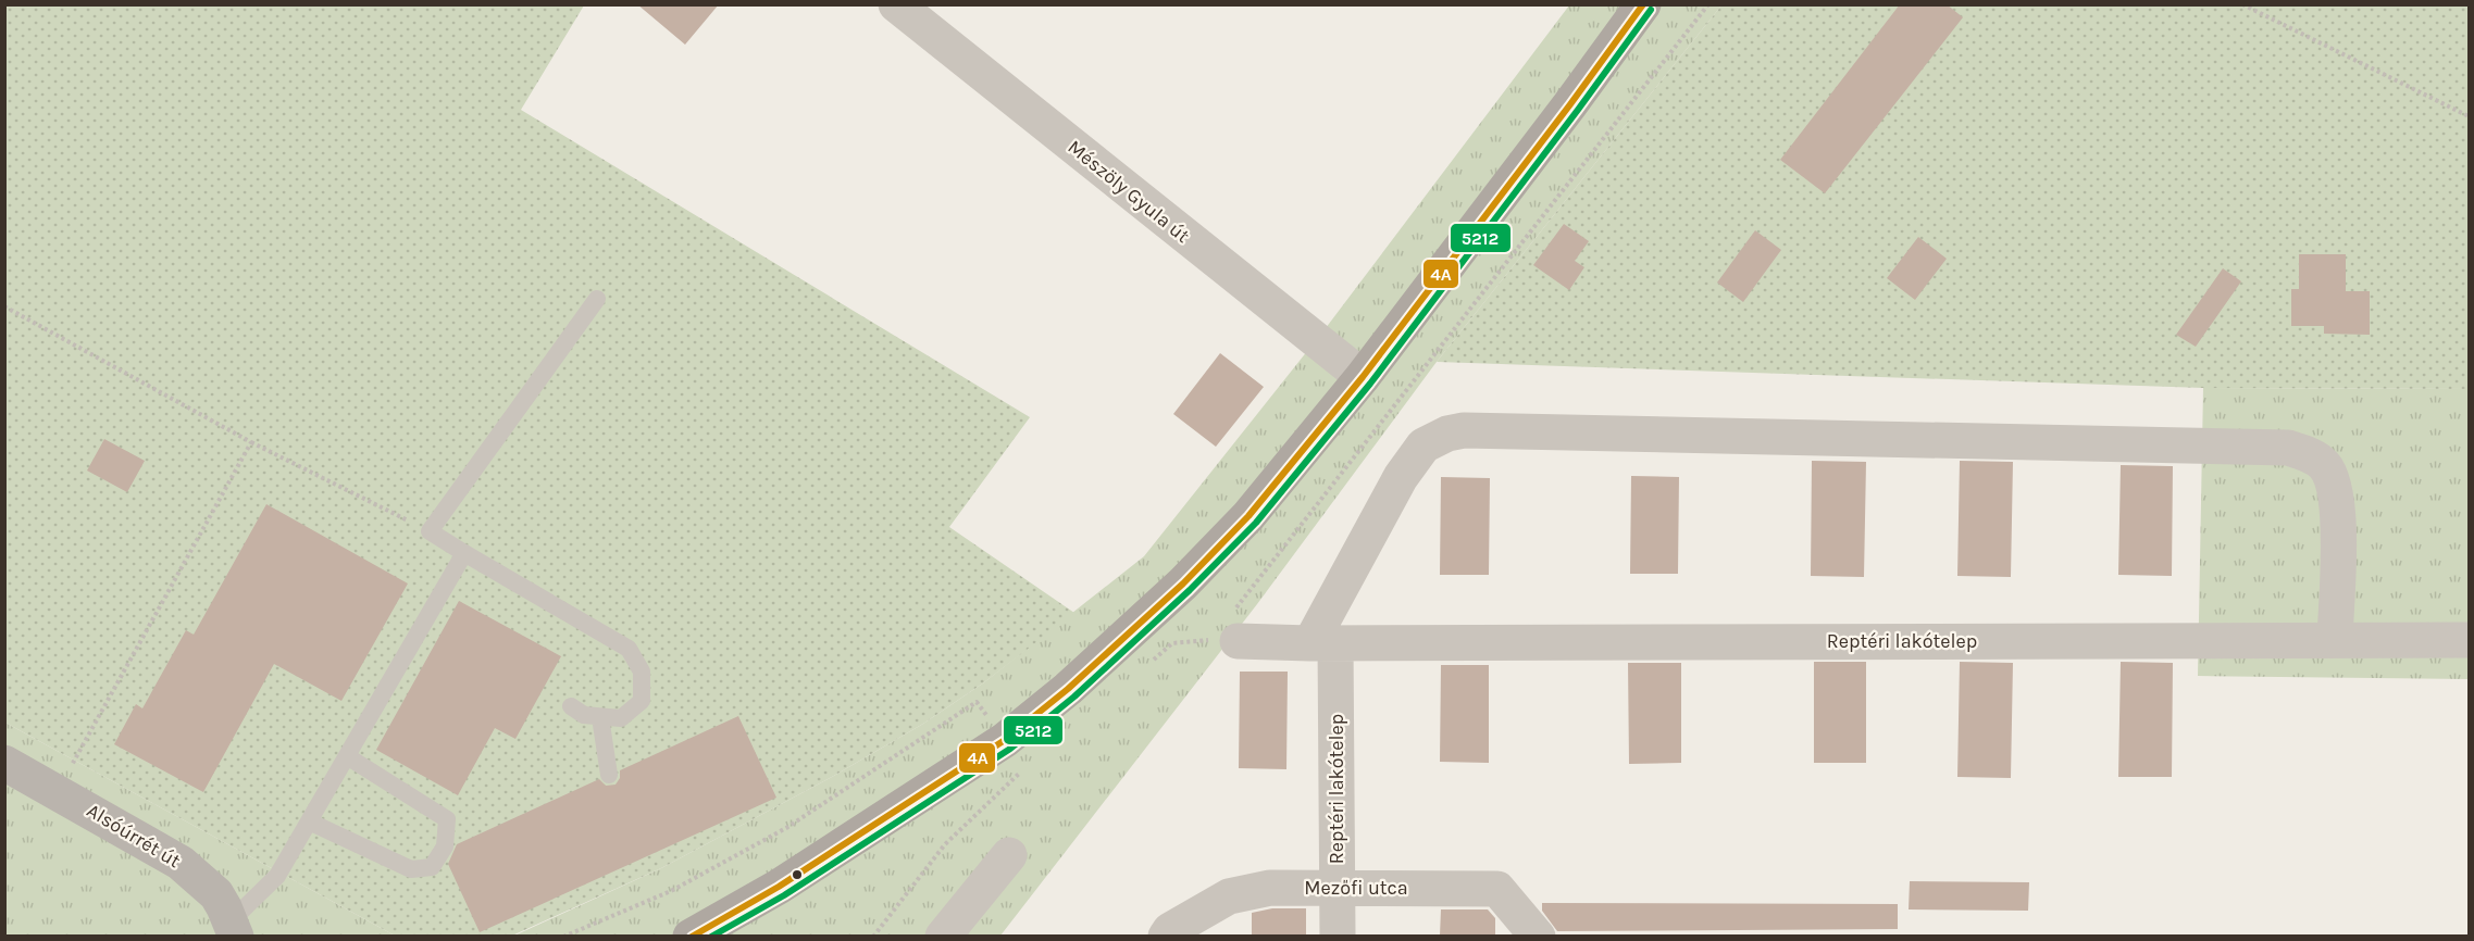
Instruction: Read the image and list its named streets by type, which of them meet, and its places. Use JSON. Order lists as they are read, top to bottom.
{
  "streets": {
    "street": [
      "Mészöly Gyula út",
      "Reptéri lakótelep",
      "Alsóúrrét út",
      "Mezőfi utca"
    ]
  },
  "crossings": [
    ["Reptéri lakótelep", "Mezőfi utca"]
  ],
  "lines": ["transit line 4A", "transit line 5212"]
}
